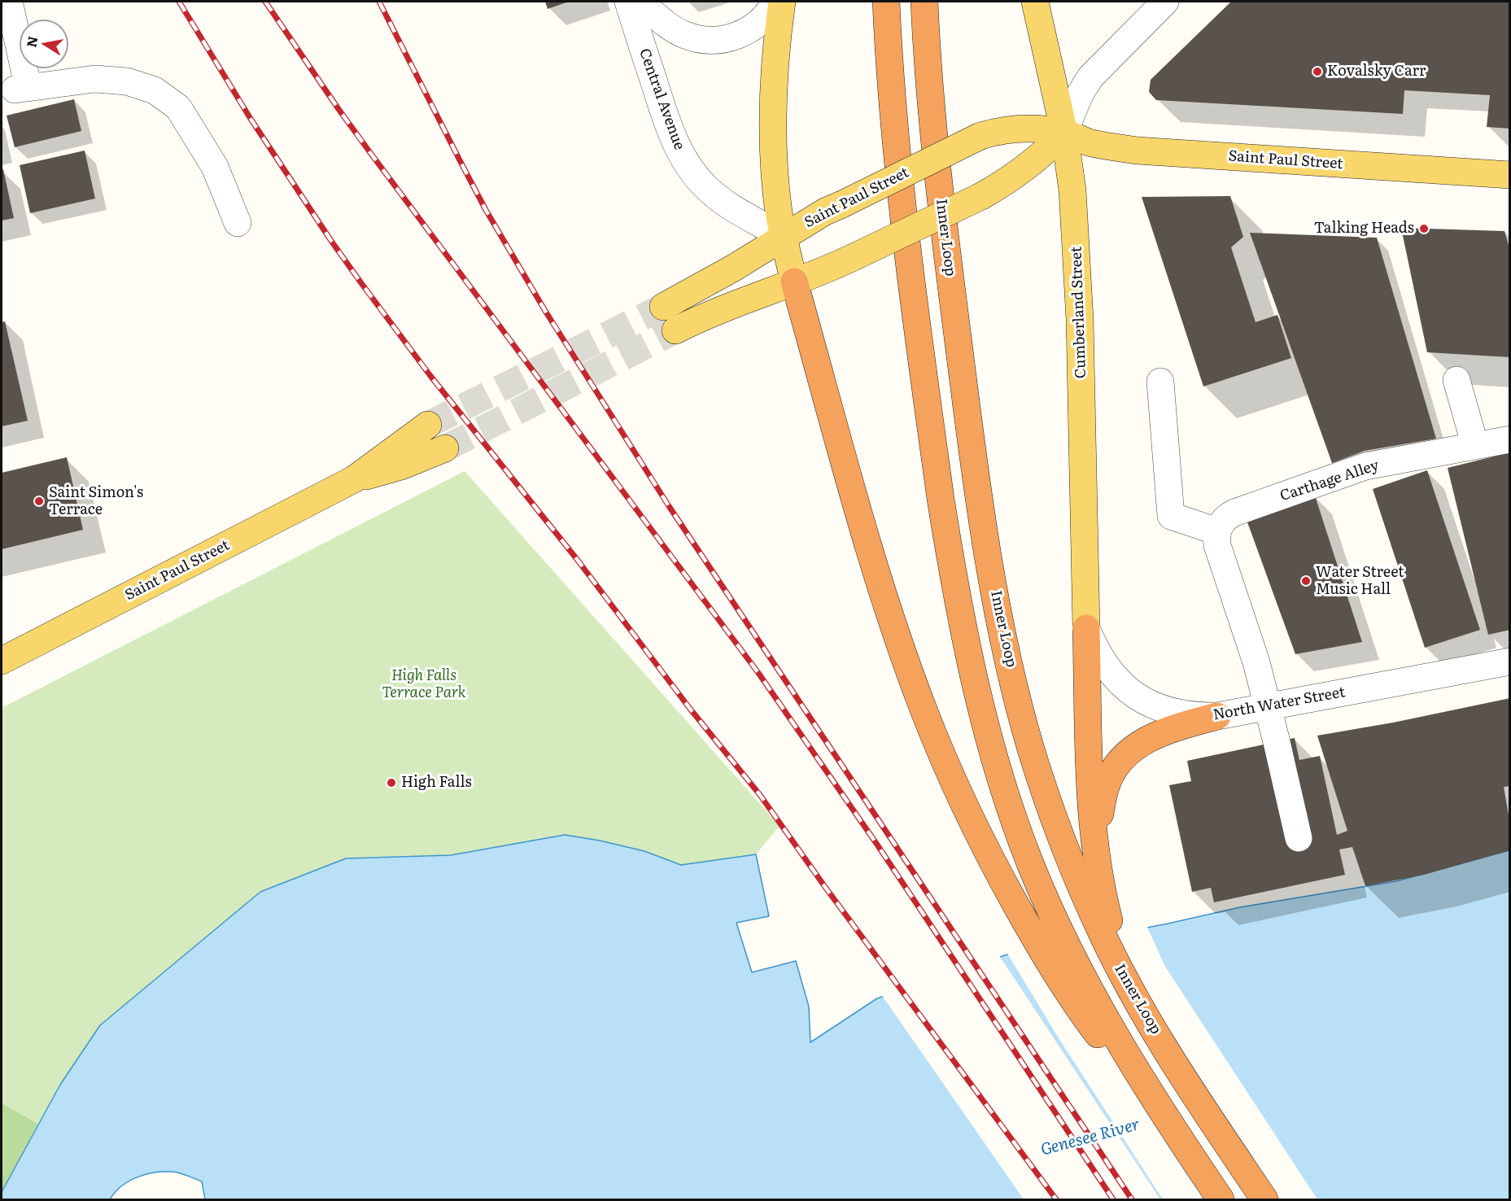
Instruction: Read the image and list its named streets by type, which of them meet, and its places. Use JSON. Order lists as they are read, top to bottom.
{
  "streets": {
    "highway": ["Inner Loop"],
    "main road": ["Saint Paul Street", "Cumberland Street"],
    "street": ["Central Avenue", "Carthage Alley", "North Water Street"]
  },
  "crossings": [
    ["Central Avenue", "Saint Paul Street"],
    ["Saint Paul Street", "Cumberland Street"],
    ["Cumberland Street", "North Water Street"]
  ],
  "water": ["Genesee River"],
  "parks": ["High Falls Terrace Park"],
  "places": [
    "Kovalsky Carr",
    "Talking Heads",
    "Saint Simon's Terrace",
    "Water Street Music Hall",
    "High Falls"
  ],
  "north": "left"
}
